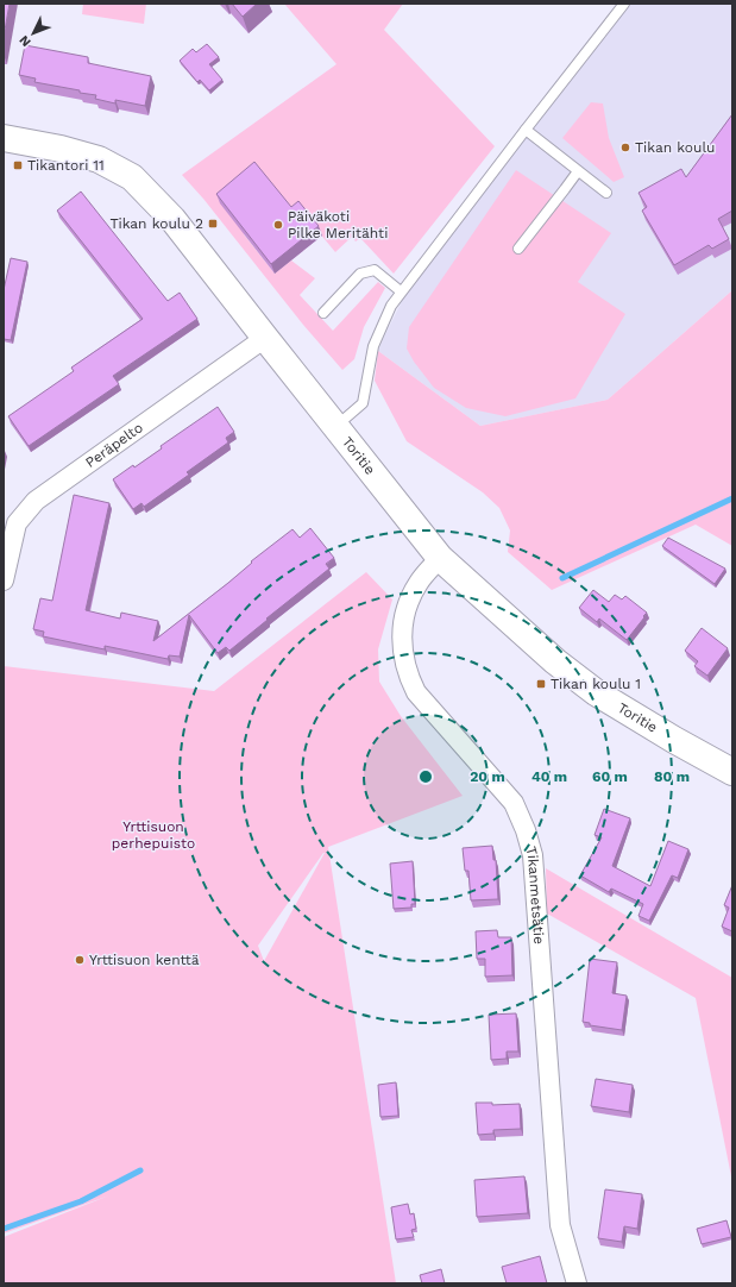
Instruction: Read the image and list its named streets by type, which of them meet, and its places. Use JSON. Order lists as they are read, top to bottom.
{
  "streets": {
    "street": ["Peräpelto", "Toritie", "Tikanmetsätie"]
  },
  "crossings": [
    ["Peräpelto", "Toritie"],
    ["Toritie", "Tikanmetsätie"]
  ],
  "parks": ["Yrttisuon perhepuisto"],
  "places": {
    "other": ["Tikan koulu", "Päiväkoti Pilke Meritähti", "Yrttisuon kenttä"],
    "transit": ["Tikantori 11", "Tikan koulu 2", "Tikan koulu 1"]
  },
  "north": "bottom left",
  "rings": [
    "20 m",
    "40 m",
    "60 m",
    "80 m"
  ]
}
